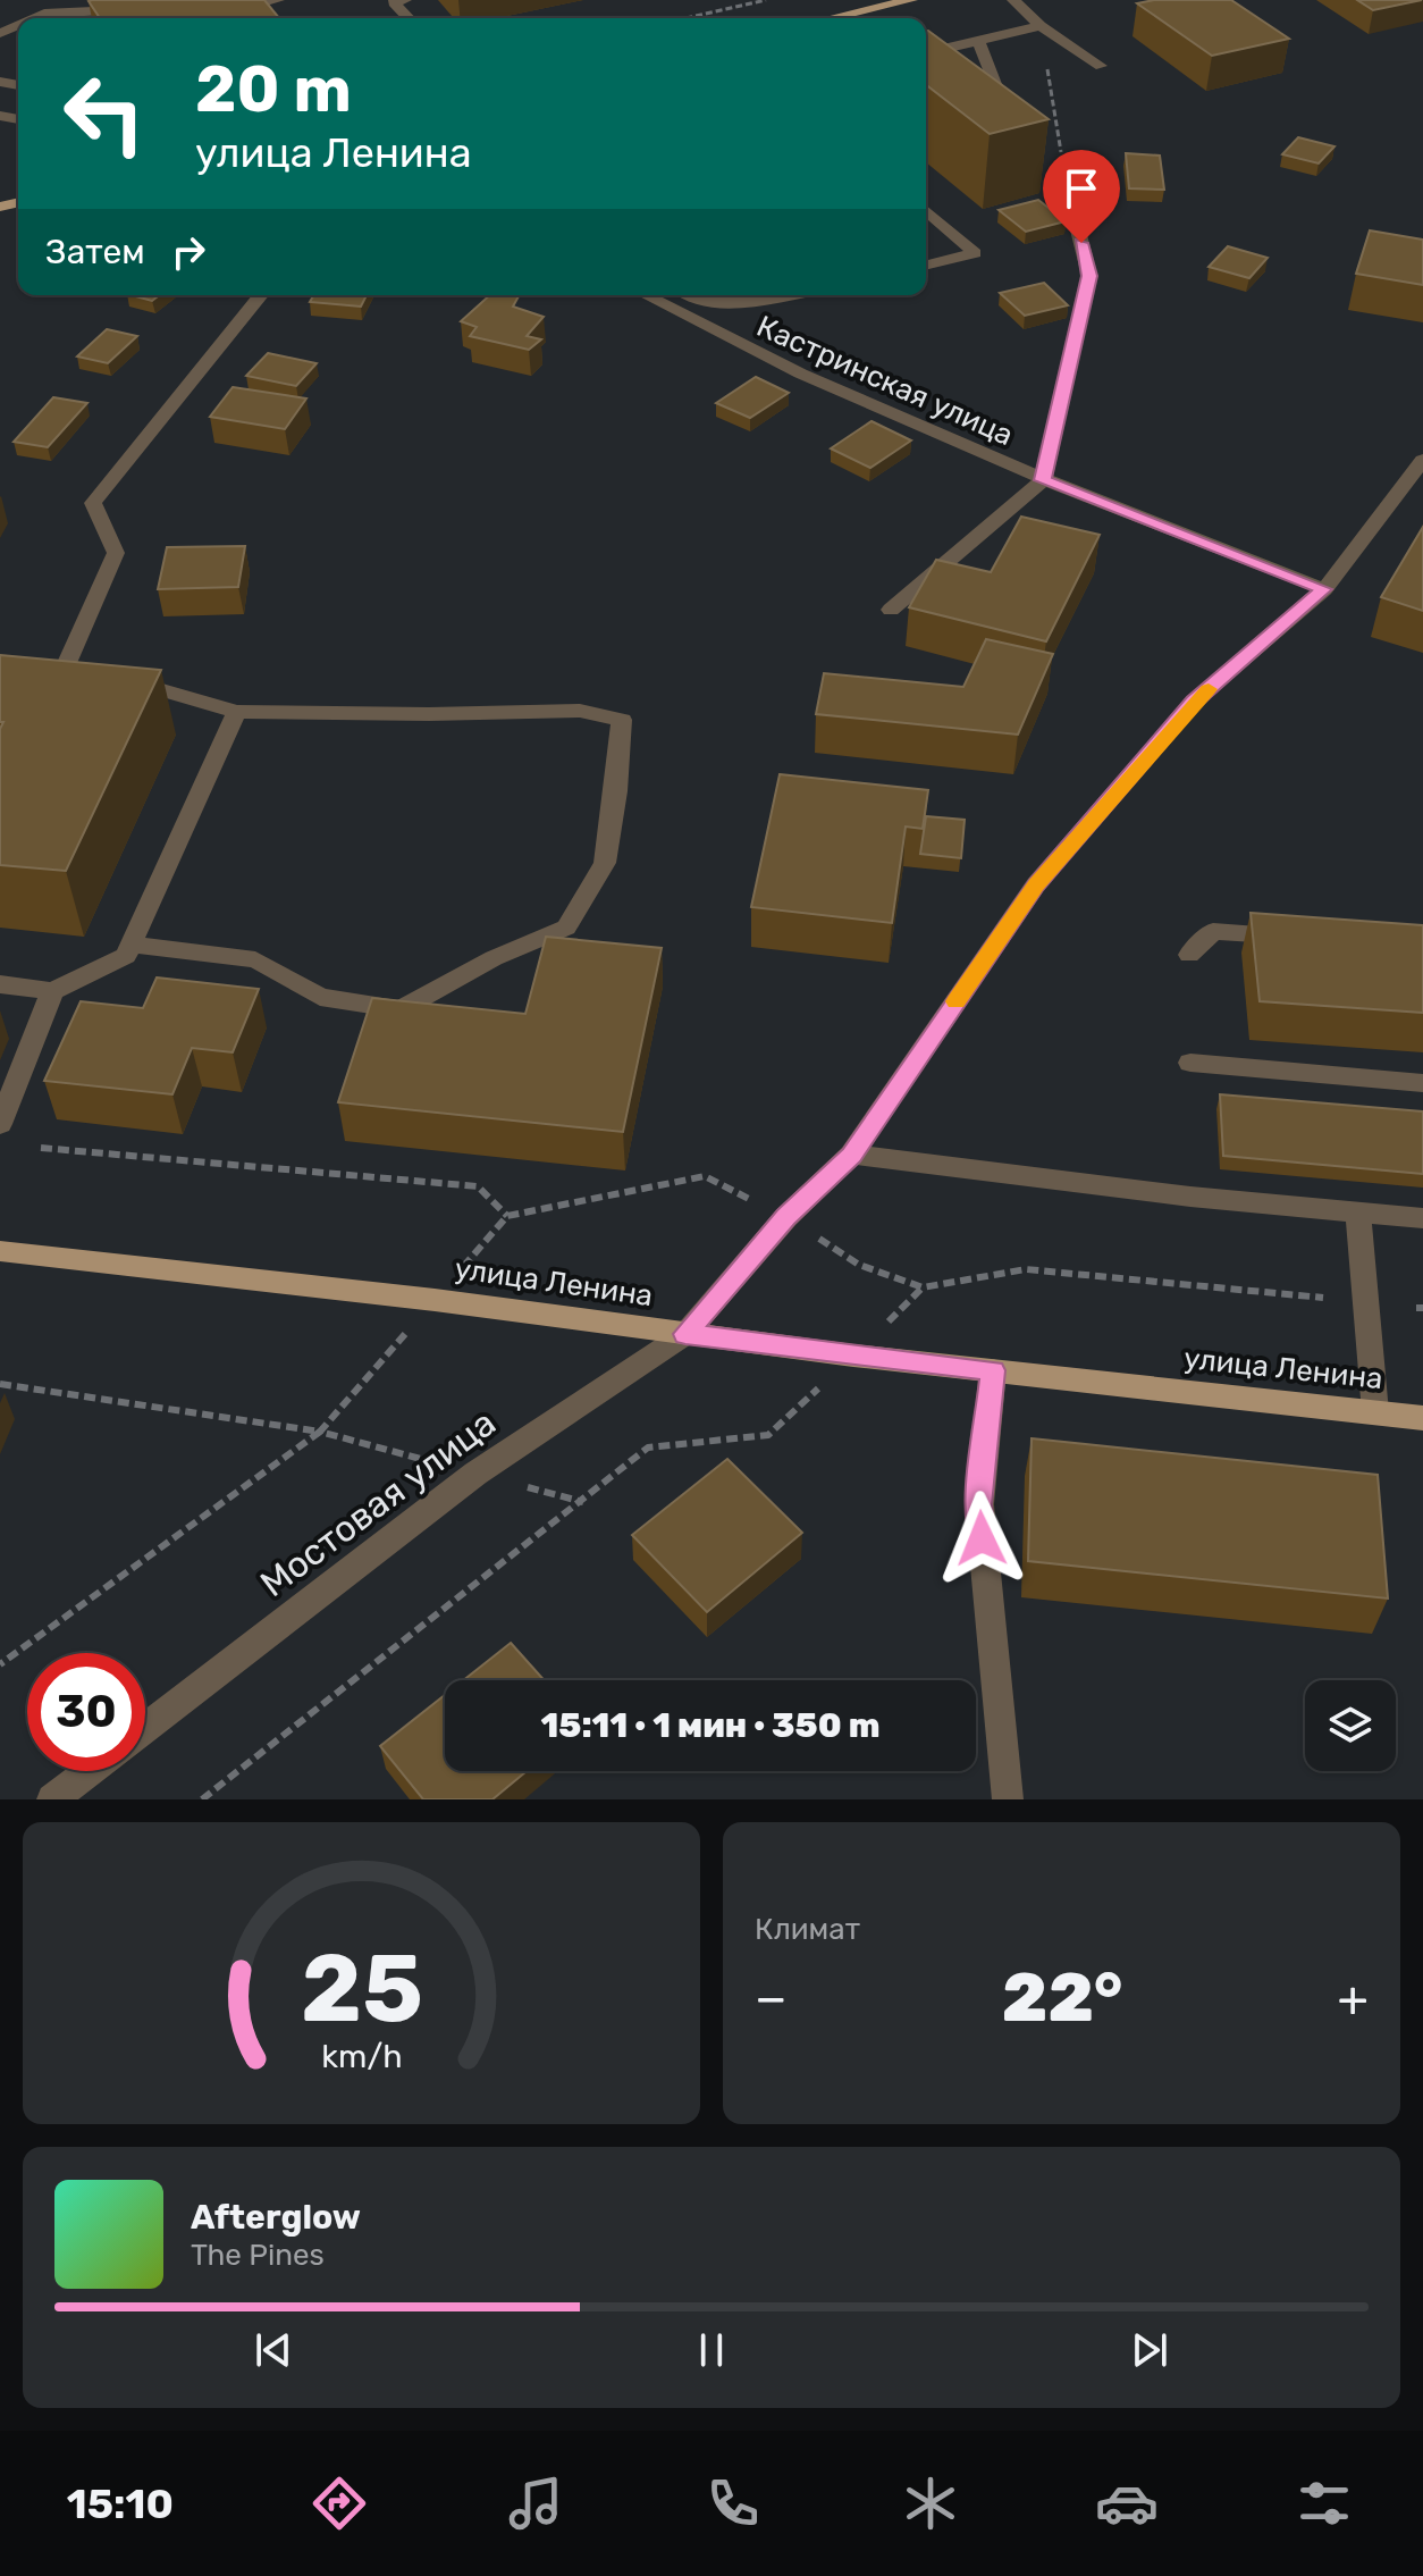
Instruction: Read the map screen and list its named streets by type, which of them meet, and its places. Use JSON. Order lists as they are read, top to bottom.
{
  "streets": {
    "main road": ["улица Ленина"],
    "street": ["Кастринская улица", "Мостовая улица"]
  },
  "crossings": [
    ["Кастринская улица", "Мостовая улица"],
    ["улица Ленина", "Мостовая улица"]
  ],
  "page": {
    "turn": ["20 m", "улица Ленина"],
    "then": "Затем",
    "limit": "30",
    "trip": "15:11 · 1 мин · 350 m",
    "tile": "Климат",
    "heat": ["−", "22°", "+"],
    "song": ["Afterglow", "The Pines"],
    "tabs": "15:10",
    "gauge": ["25", "km/h"]
  }
}
